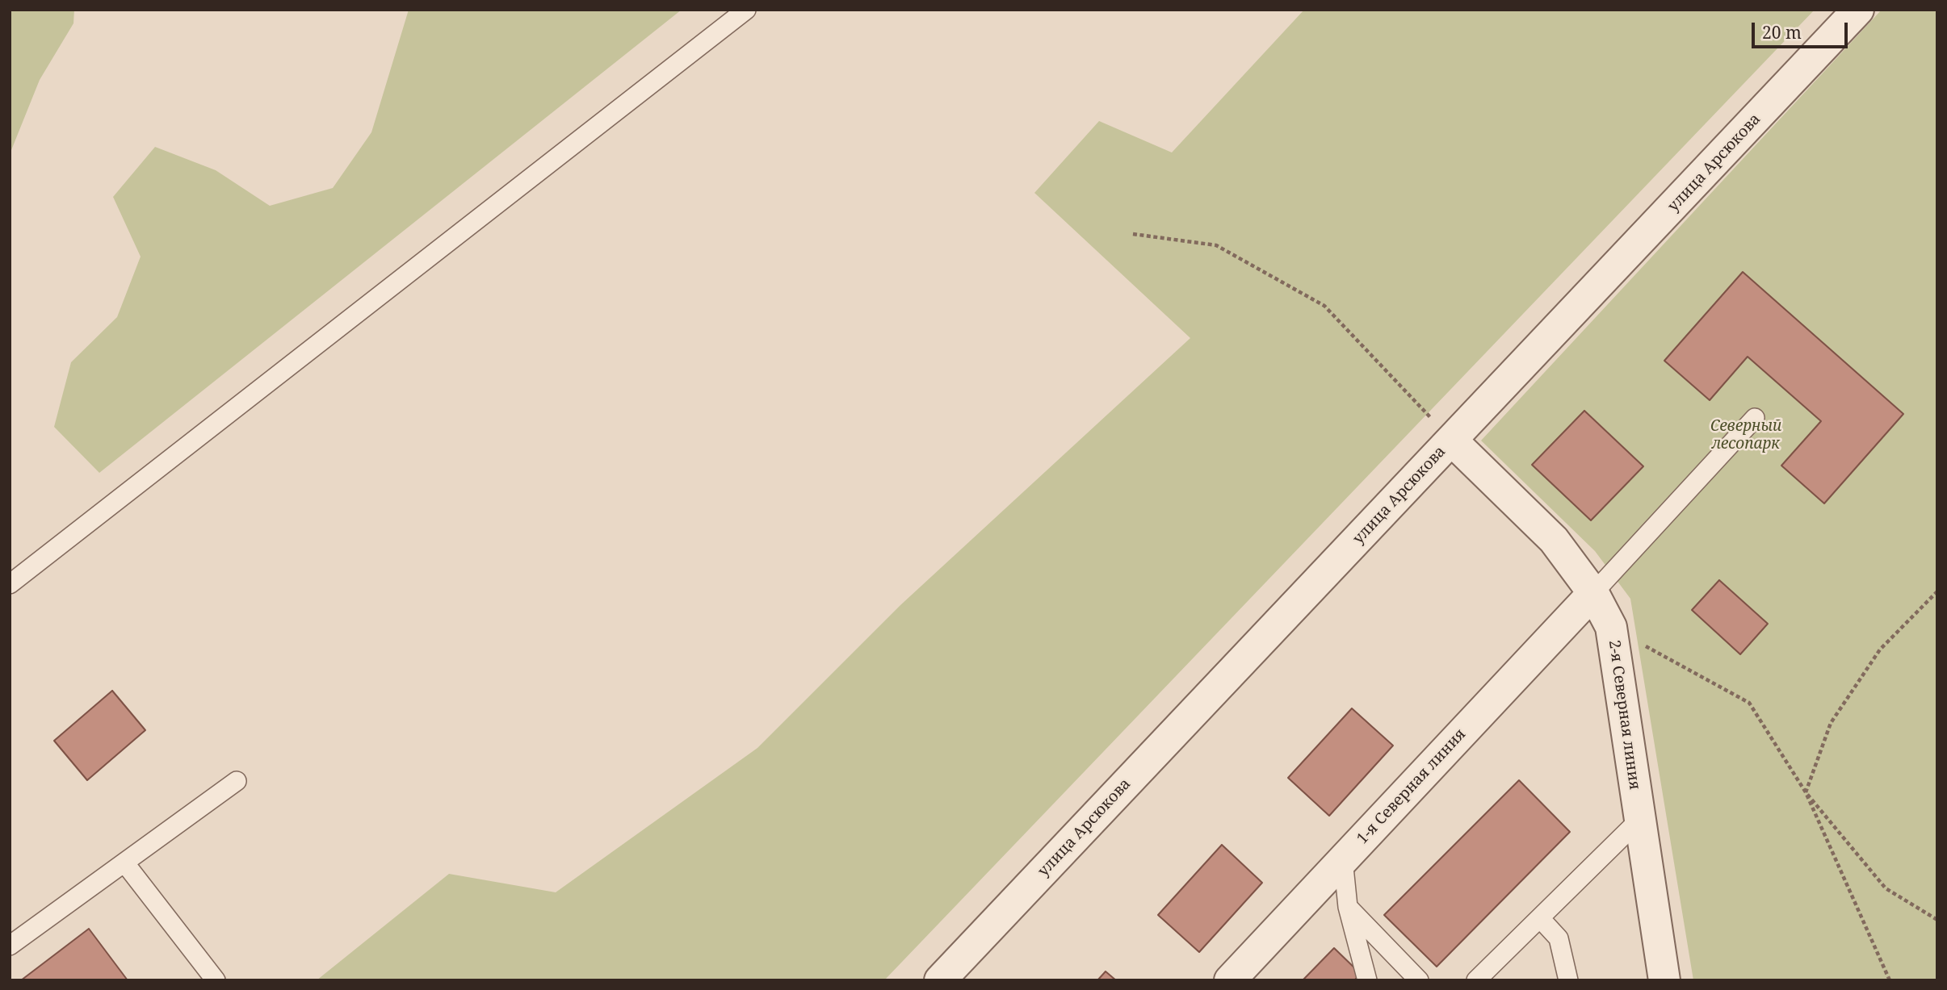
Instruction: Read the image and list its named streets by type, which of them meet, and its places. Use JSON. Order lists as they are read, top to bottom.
{
  "streets": {
    "street": ["улица Арсюкова", "2-я Северная линия", "1-я Северная линия"]
  },
  "crossings": [
    ["улица Арсюкова", "2-я Северная линия"],
    ["2-я Северная линия", "1-я Северная линия"]
  ],
  "parks": ["Северный лесопарк"],
  "scale_bar": "20 m"
}
